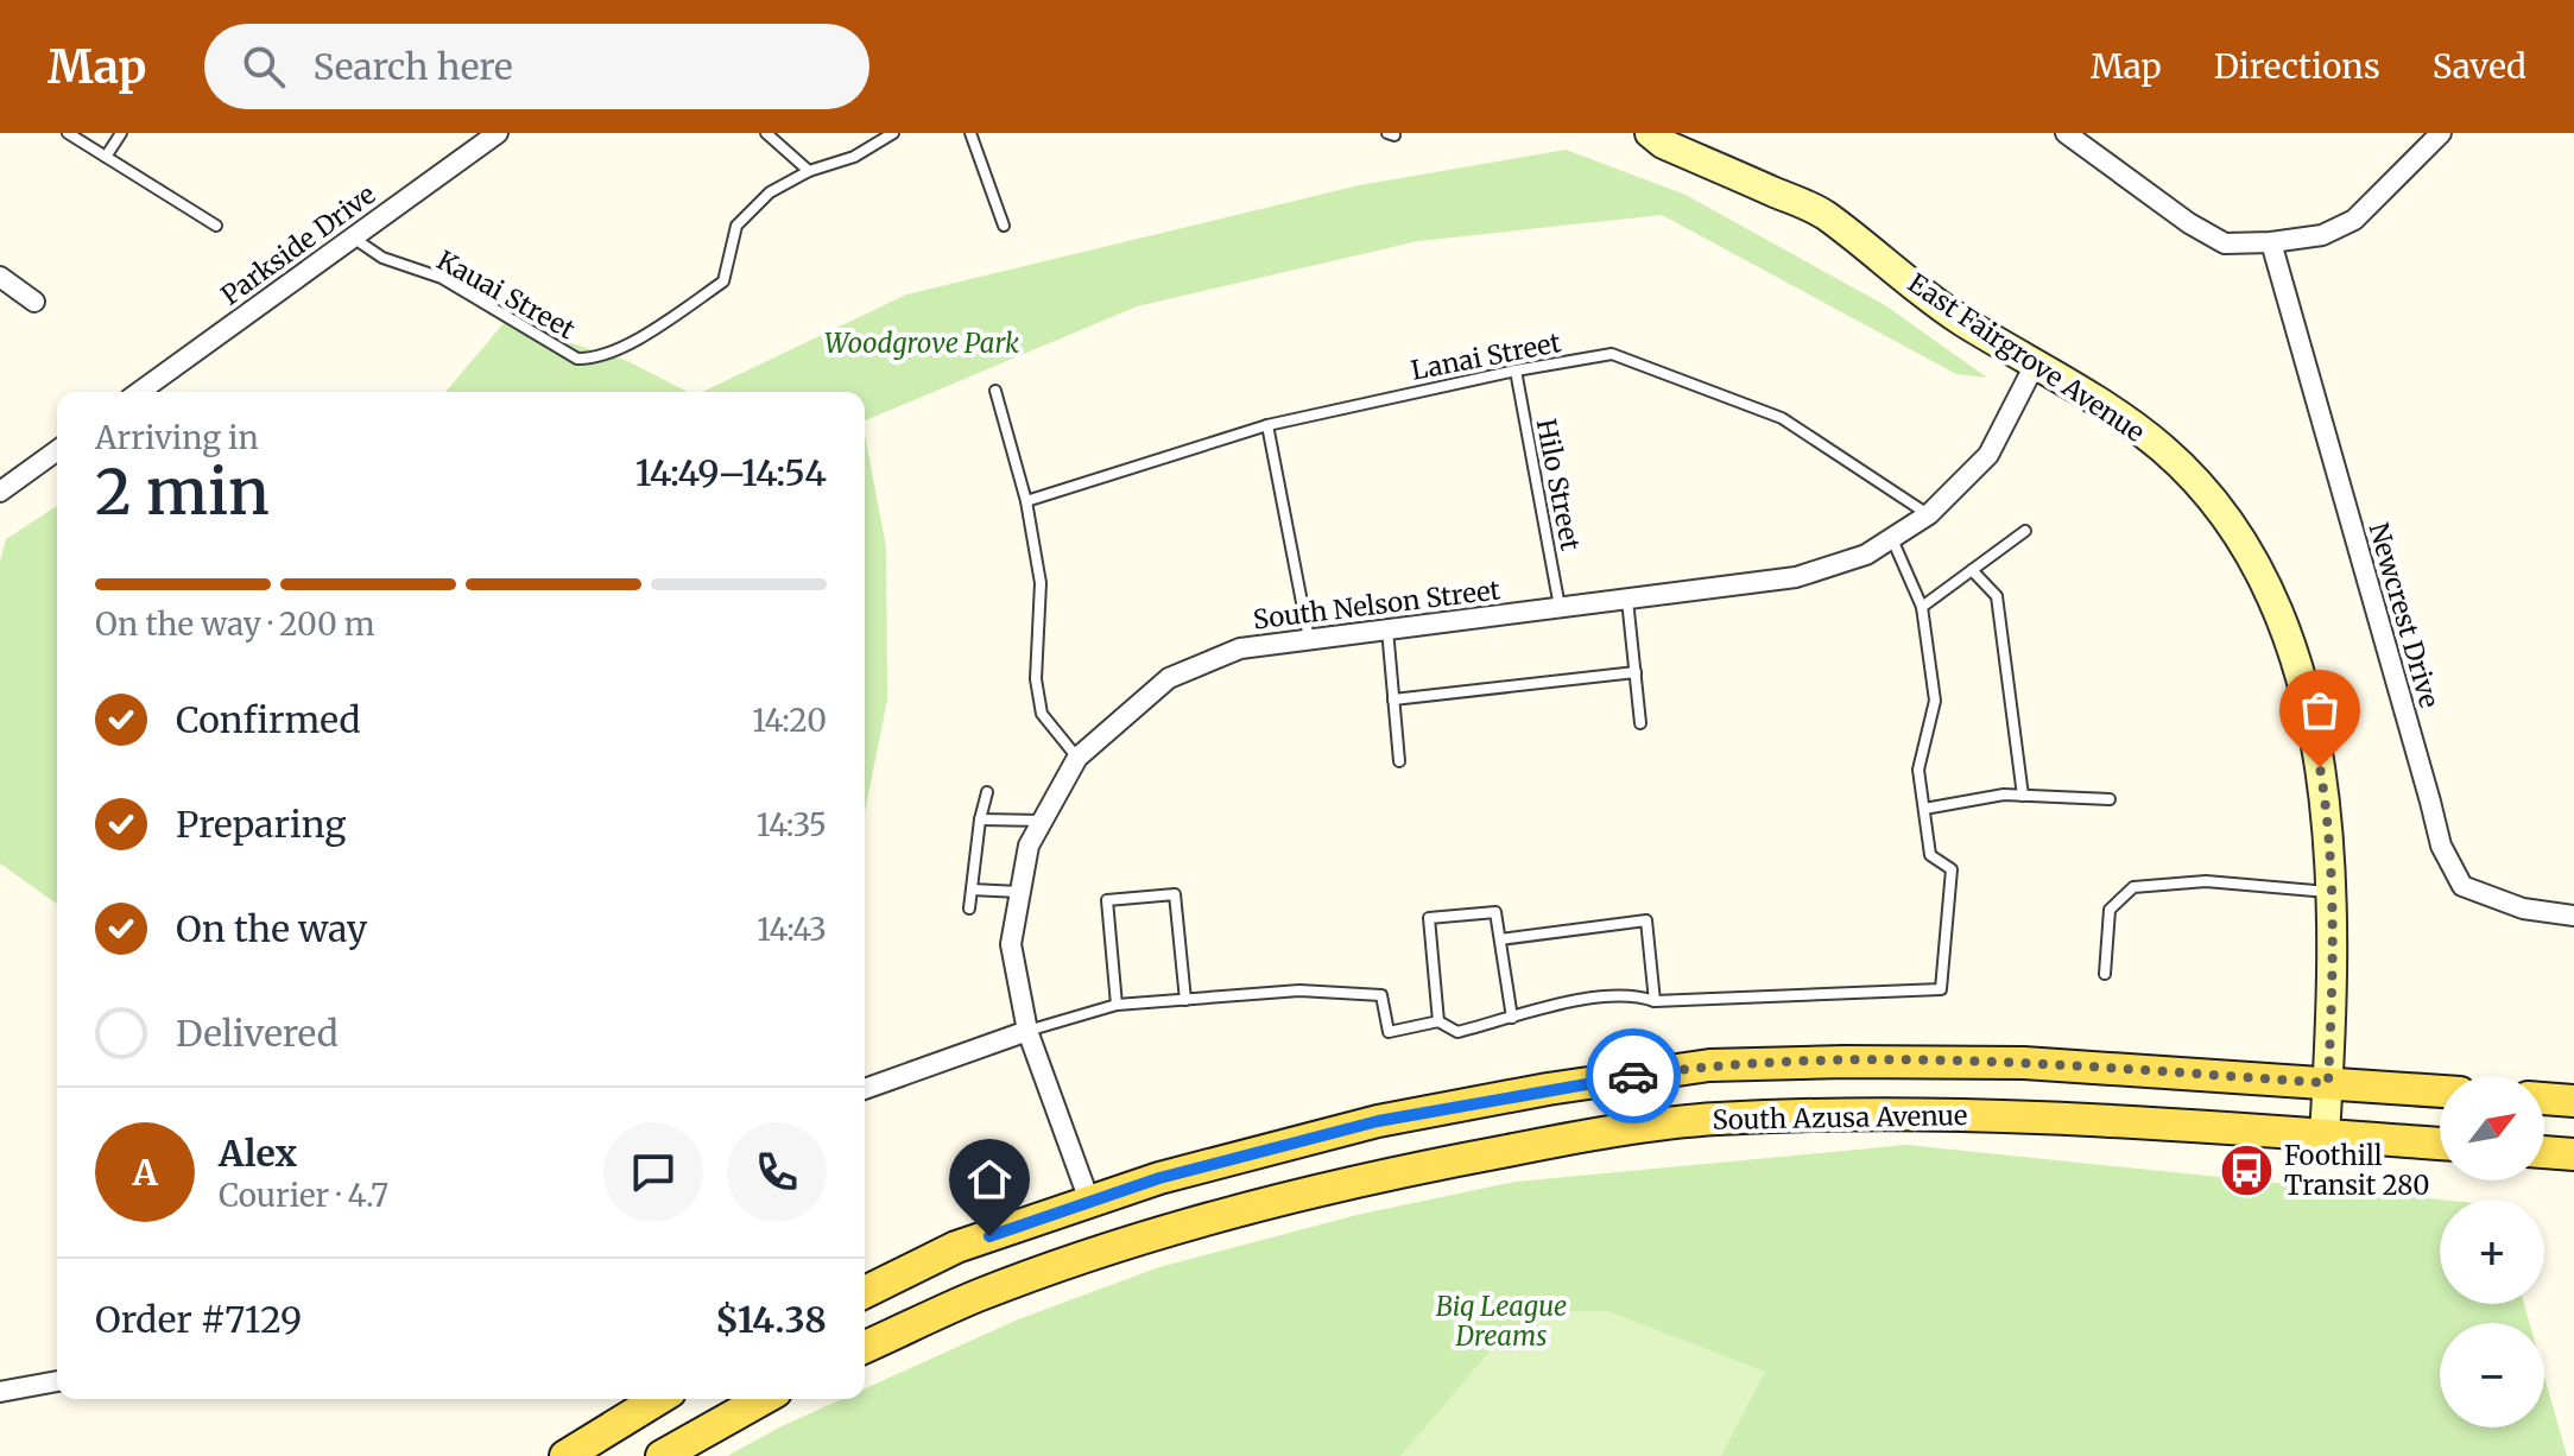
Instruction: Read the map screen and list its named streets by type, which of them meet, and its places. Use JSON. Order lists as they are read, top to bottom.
{
  "streets": {
    "main road": ["South Azusa Avenue"],
    "street": [
      "Parkside Drive",
      "East Fairgrove Avenue",
      "South Nelson Street",
      "Newcrest Drive"
    ],
    "lane": ["Kauai Street", "Lanai Street", "Hilo Street"]
  },
  "crossings": [
    ["Parkside Drive", "Kauai Street"],
    ["Lanai Street", "Hilo Street"],
    ["Lanai Street", "South Nelson Street"],
    ["East Fairgrove Avenue", "South Nelson Street"],
    ["East Fairgrove Avenue", "South Azusa Avenue"],
    ["Hilo Street", "South Nelson Street"],
    ["South Nelson Street", "South Azusa Avenue"]
  ],
  "parks": ["Woodgrove Park", "Big League Dreams"],
  "places": {
    "bus stop": ["Foothill Transit 280"]
  },
  "north": "top right",
  "page": {
    "header": "Map",
    "search": "Search here",
    "nav": ["Map", "Directions", "Saved"],
    "heading": ["2 min", "Arriving in", "14:49–14:54"],
    "panel": [
      "Alex",
      "Courier · 4.7",
      "Order #7129",
      "$14.38"
    ],
    "bar": "On the way · 200 m",
    "list": [
      ["Confirmed", "14:20"],
      ["Preparing", "14:35"],
      ["On the way", "14:43"],
      "Delivered"
    ],
    "map_buttons": ["+", "−"],
    "round": "A"
  }
}
